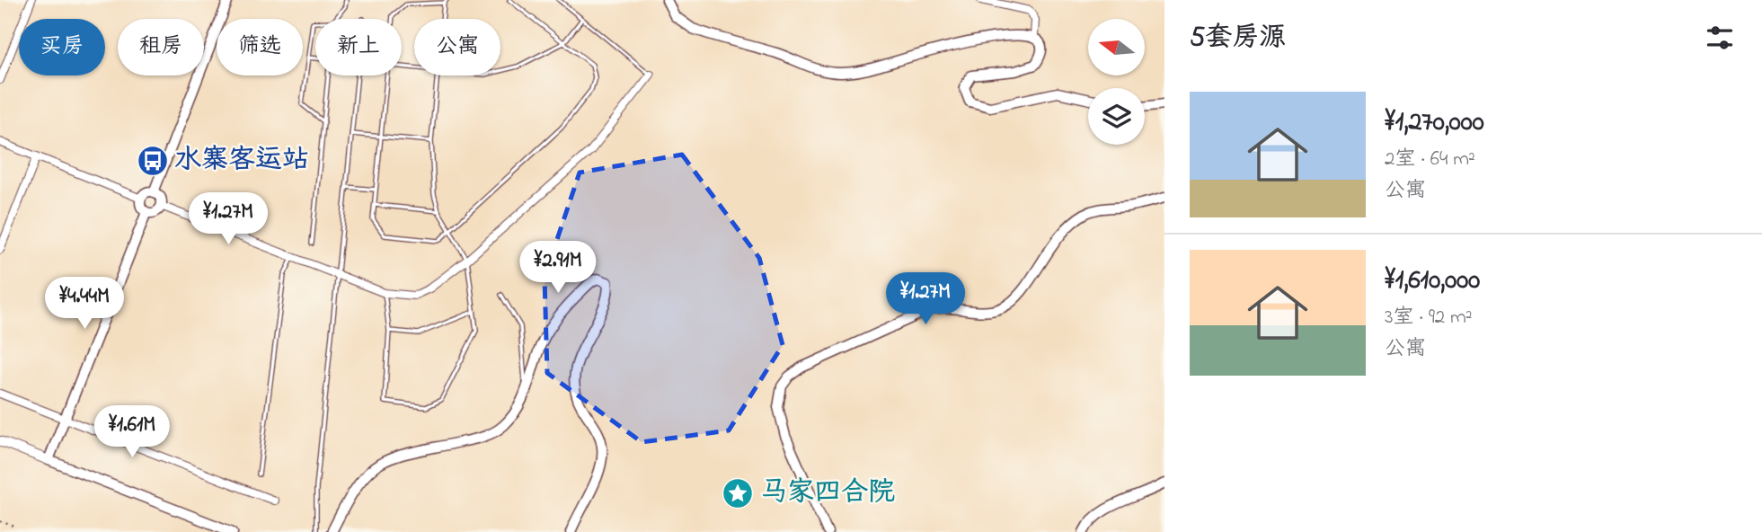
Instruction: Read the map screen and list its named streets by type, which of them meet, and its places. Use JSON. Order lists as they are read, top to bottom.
{
  "places": {
    "bus stop": ["水寨客运站"],
    "place": ["马家四合院"]
  },
  "north": "left",
  "page": {
    "heading": "5套房源",
    "chip": [
      "买房",
      "租房",
      "筛选",
      "新上",
      "公寓"
    ],
    "list": [
      {
        "name": "¥1,270,000",
        "note": "2室 · 64 m² · 公寓"
      },
      {
        "name": "¥1,610,000",
        "note": "3室 · 92 m² · 公寓"
      }
    ],
    "price": [
      "¥1.27M",
      "¥2.91M",
      "¥1.27M",
      "¥4.44M",
      "¥1.61M"
    ]
  }
}
